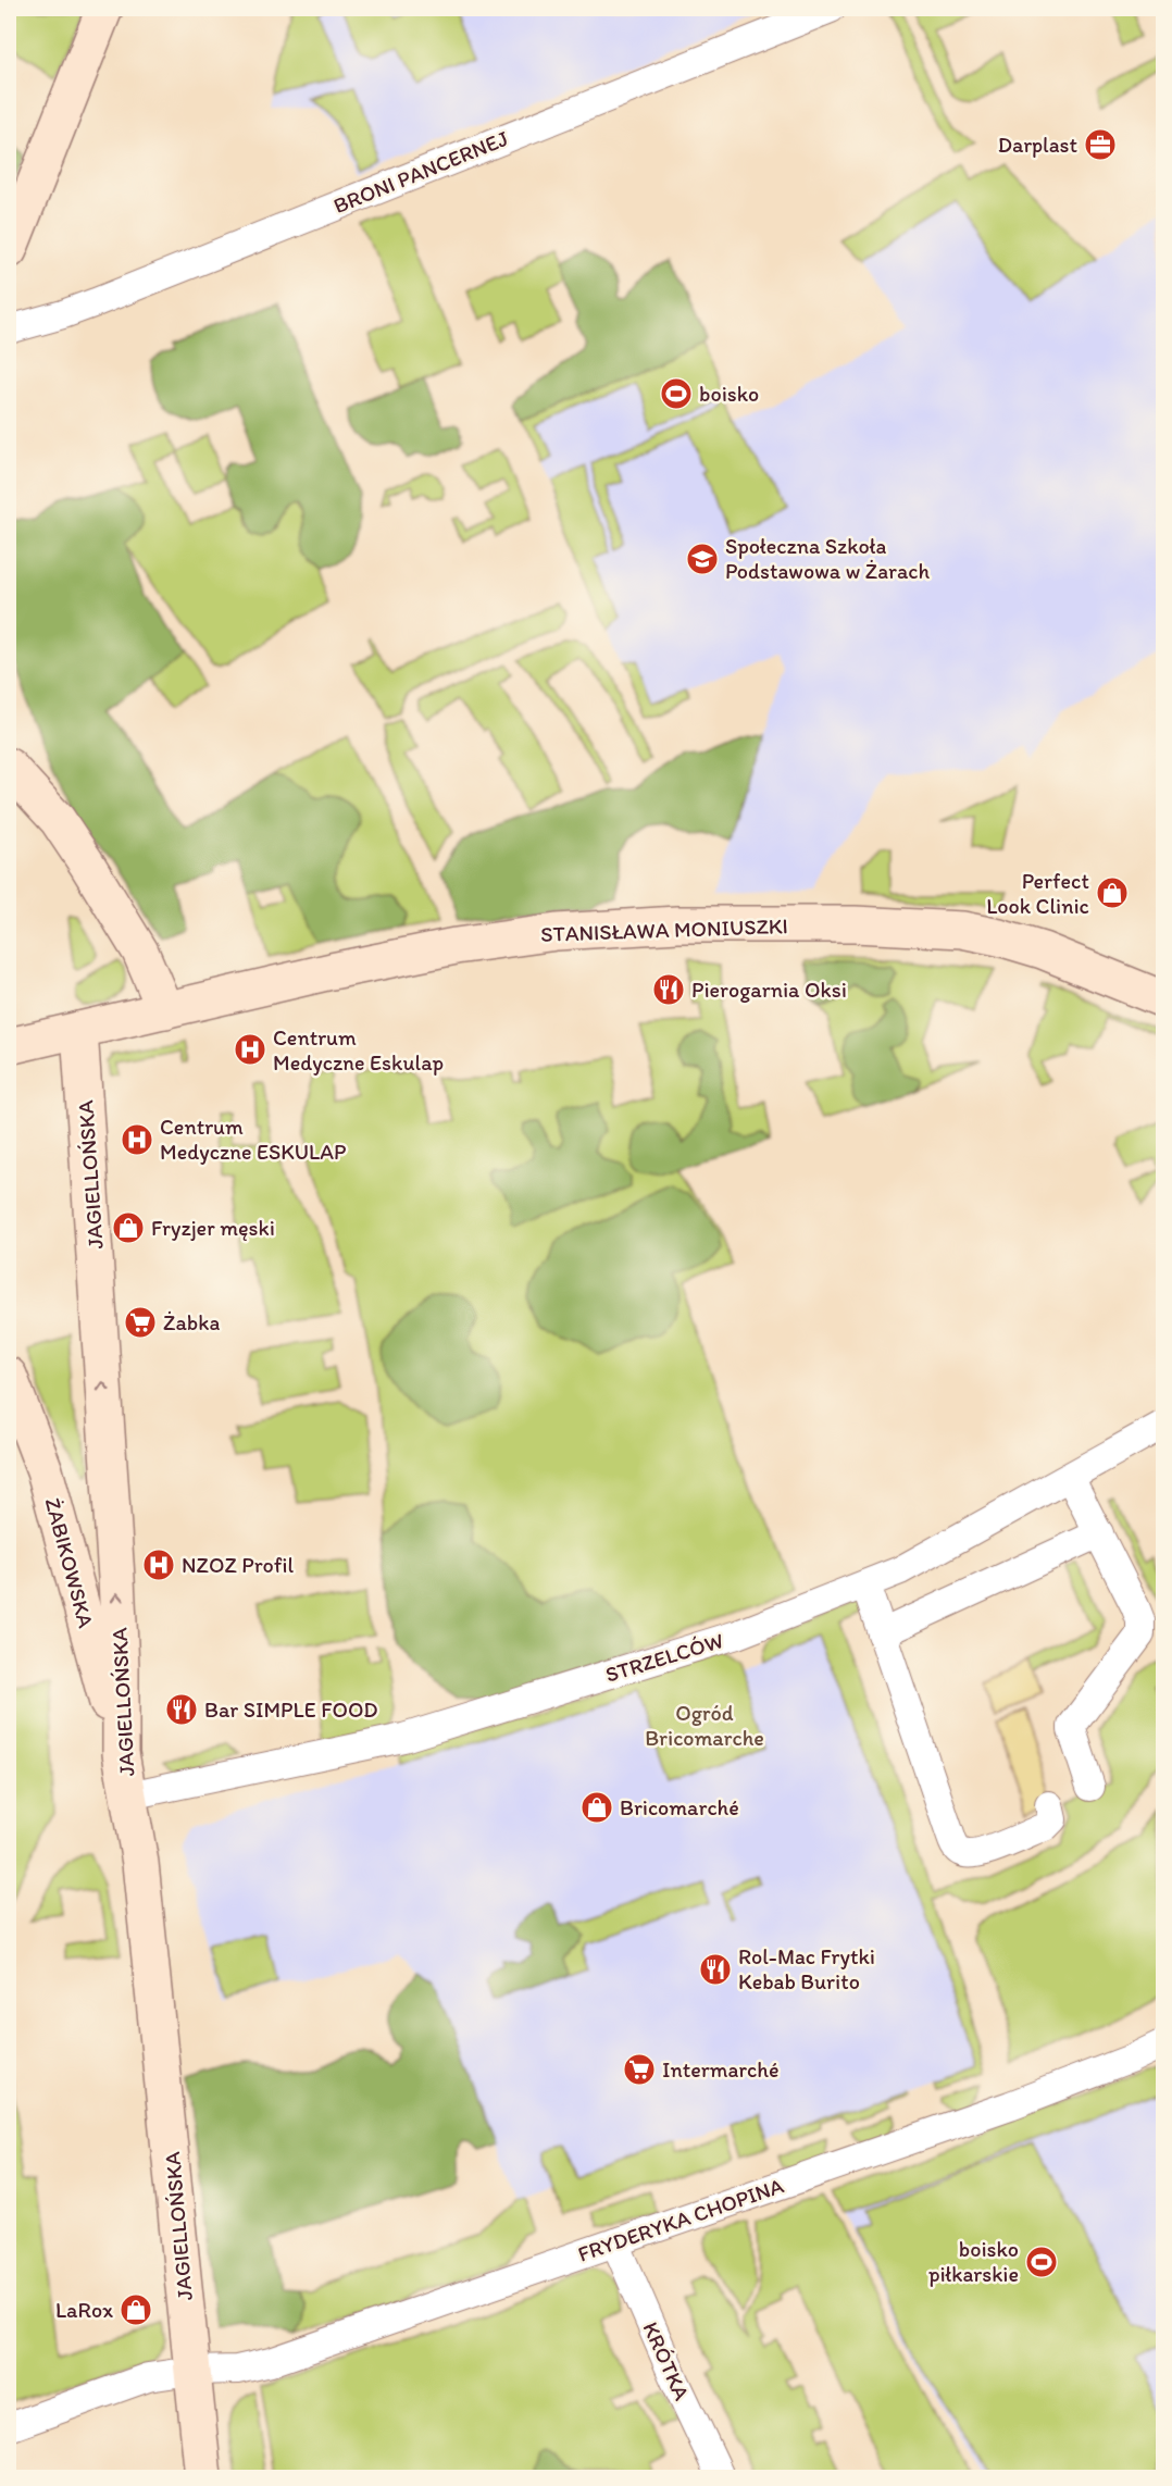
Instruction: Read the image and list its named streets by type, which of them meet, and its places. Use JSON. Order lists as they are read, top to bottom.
{
  "streets": {
    "street": [
      "BRONI PANCERNEJ",
      "STANISŁAWA MONIUSZKI",
      "JAGIELLOŃSKA",
      "ŻABIKOWSKA",
      "STRZELCÓW",
      "FRYDERYKA CHOPINA",
      "KRÓTKA"
    ]
  },
  "crossings": [
    ["STANISŁAWA MONIUSZKI", "JAGIELLOŃSKA"],
    ["JAGIELLOŃSKA", "ŻABIKOWSKA"],
    ["JAGIELLOŃSKA", "STRZELCÓW"],
    ["JAGIELLOŃSKA", "FRYDERYKA CHOPINA"],
    ["FRYDERYKA CHOPINA", "KRÓTKA"]
  ],
  "one_way": ["JAGIELLOŃSKA"],
  "parks": ["Ogród Bricomarche"],
  "places": {
    "office": ["Darplast"],
    "sports": ["boisko", "boisko piłkarskie"],
    "school or university": ["Społeczna Szkoła Podstawowa w Żarach"],
    "shop": [
      "Perfect Look Clinic",
      "Fryzjer męski",
      "Bricomarché",
      "LaRox"
    ],
    "restaurant": ["Pierogarnia Oksi", "Bar SIMPLE FOOD", "Rol-Mac Frytki Kebab Burito"],
    "hospital": ["Centrum Medyczne Eskulap", "Centrum Medyczne ESKULAP", "NZOZ Profil"],
    "supermarket": ["Żabka", "Intermarché"]
  }
}
